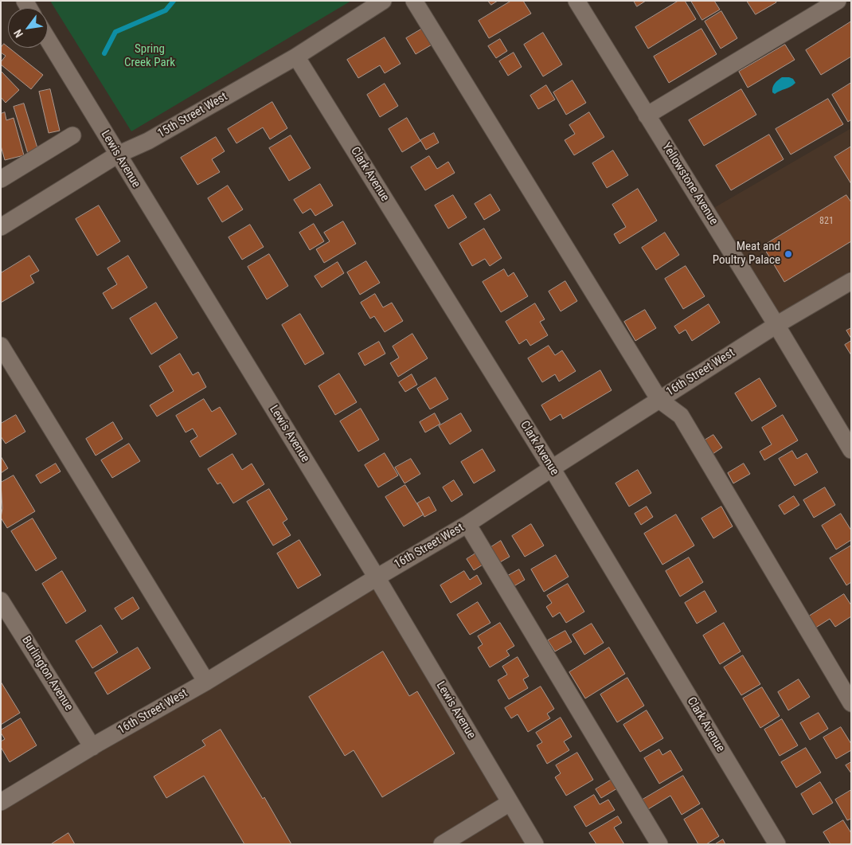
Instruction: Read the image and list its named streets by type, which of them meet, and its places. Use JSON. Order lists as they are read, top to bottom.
{
  "streets": {
    "street": [
      "15th Street West",
      "Lewis Avenue",
      "Clark Avenue",
      "Yellowstone Avenue",
      "16th Street West",
      "Burlington Avenue"
    ]
  },
  "crossings": [
    ["15th Street West", "Lewis Avenue"],
    ["15th Street West", "Clark Avenue"],
    ["Lewis Avenue", "16th Street West"],
    ["Clark Avenue", "16th Street West"],
    ["Yellowstone Avenue", "16th Street West"],
    ["16th Street West", "Burlington Avenue"]
  ],
  "parks": ["Spring Creek Park"],
  "places": ["Meat and Poultry Palace"],
  "house_numbers": ["821"],
  "north": "bottom left"
}
